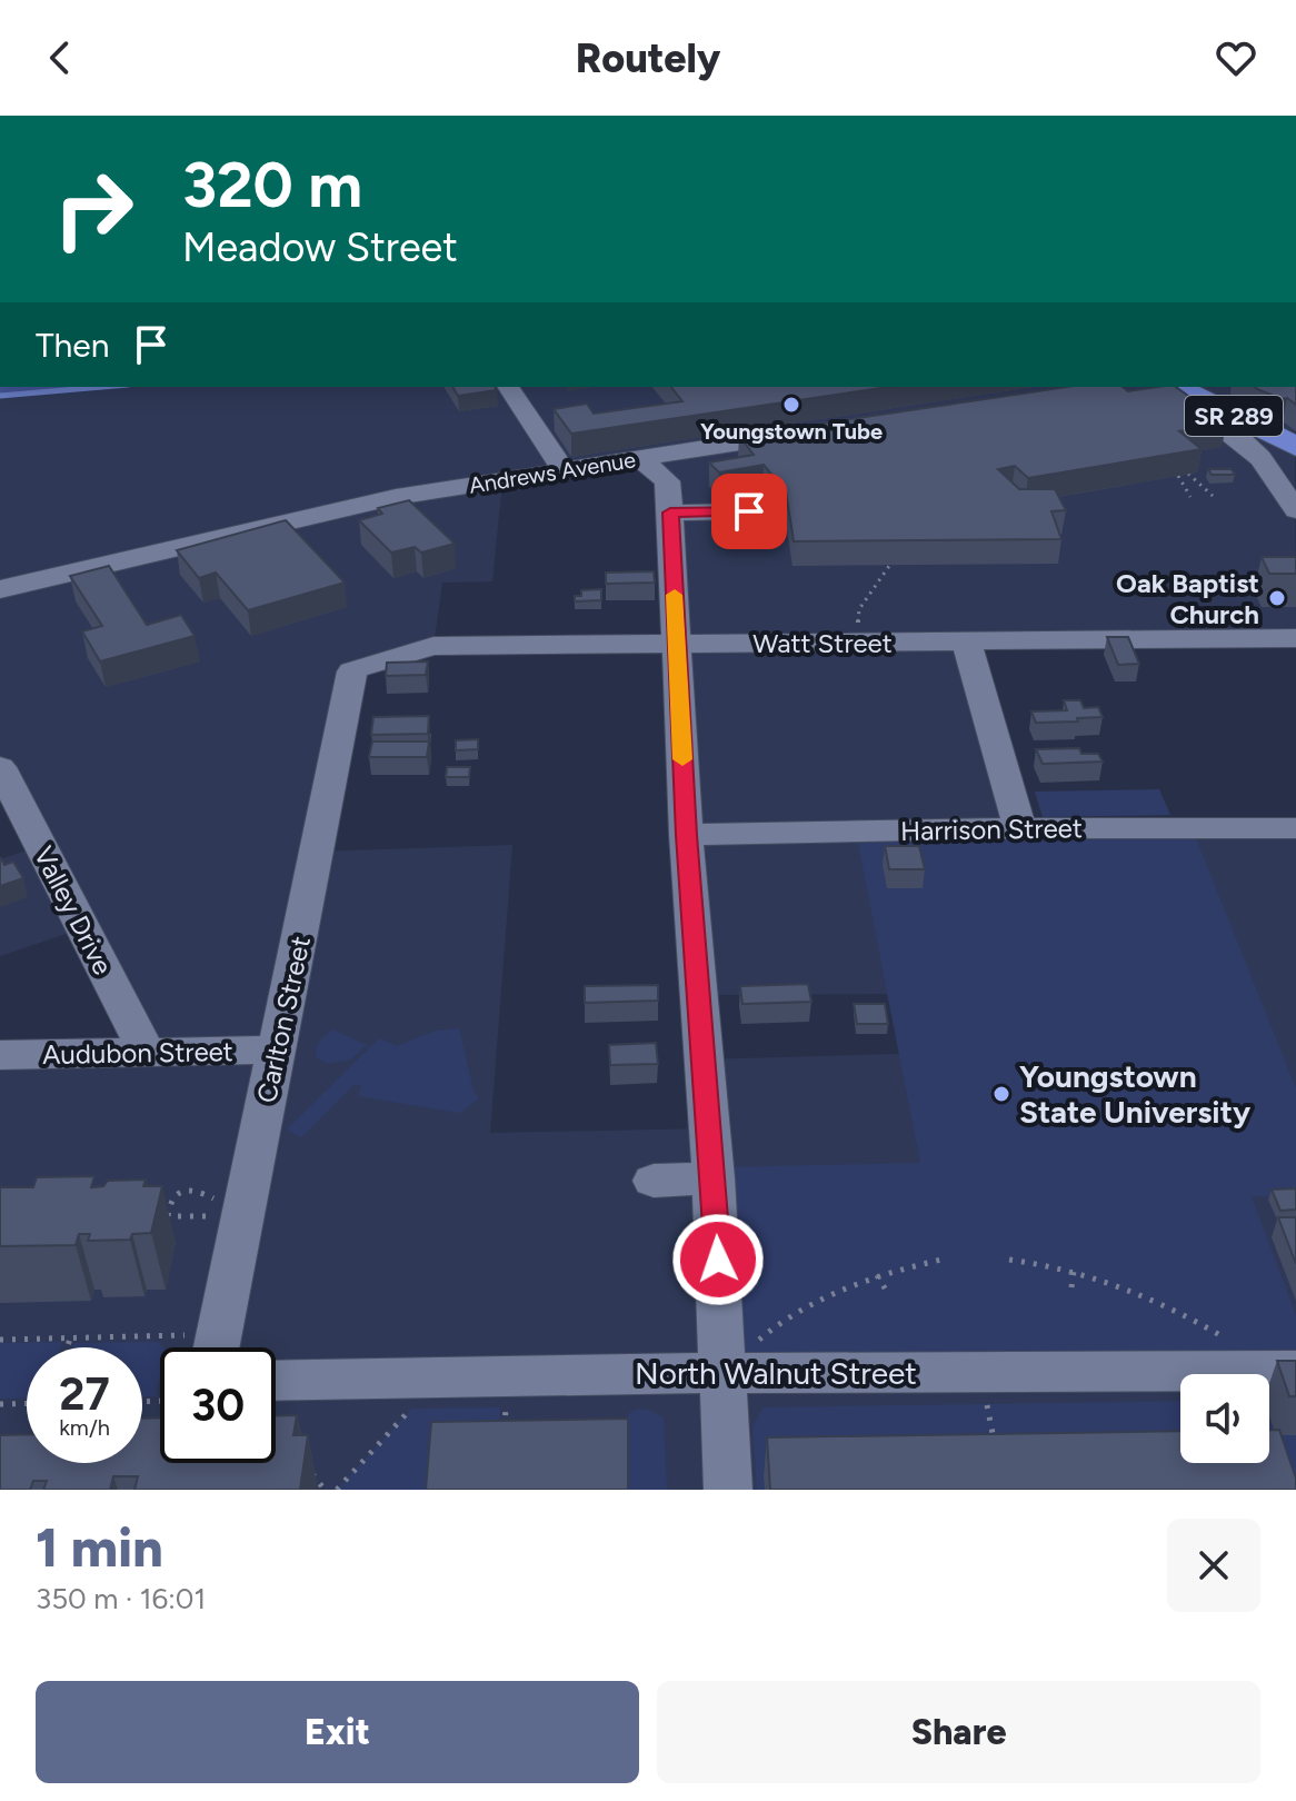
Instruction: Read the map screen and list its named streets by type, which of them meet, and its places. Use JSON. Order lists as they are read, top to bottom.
{
  "streets": {
    "main road": ["SR 289"],
    "street": [
      "Andrews Avenue",
      "Watt Street",
      "Harrison Street",
      "Valley Drive",
      "Carlton Street",
      "Audubon Street",
      "North Walnut Street"
    ]
  },
  "crossings": [
    ["Watt Street", "Carlton Street"],
    ["Valley Drive", "Audubon Street"],
    ["Carlton Street", "Audubon Street"]
  ],
  "places": ["Youngstown Tube", "Oak Baptist Church", "Youngstown State University"],
  "page": {
    "header": "Routely",
    "turn": ["320 m", "Meadow Street"],
    "then": "Then",
    "speed": "27 km/h",
    "limit": "30",
    "heading": ["1 min", "350 m · 16:01"],
    "buttons": ["Exit", "Share"]
  }
}
